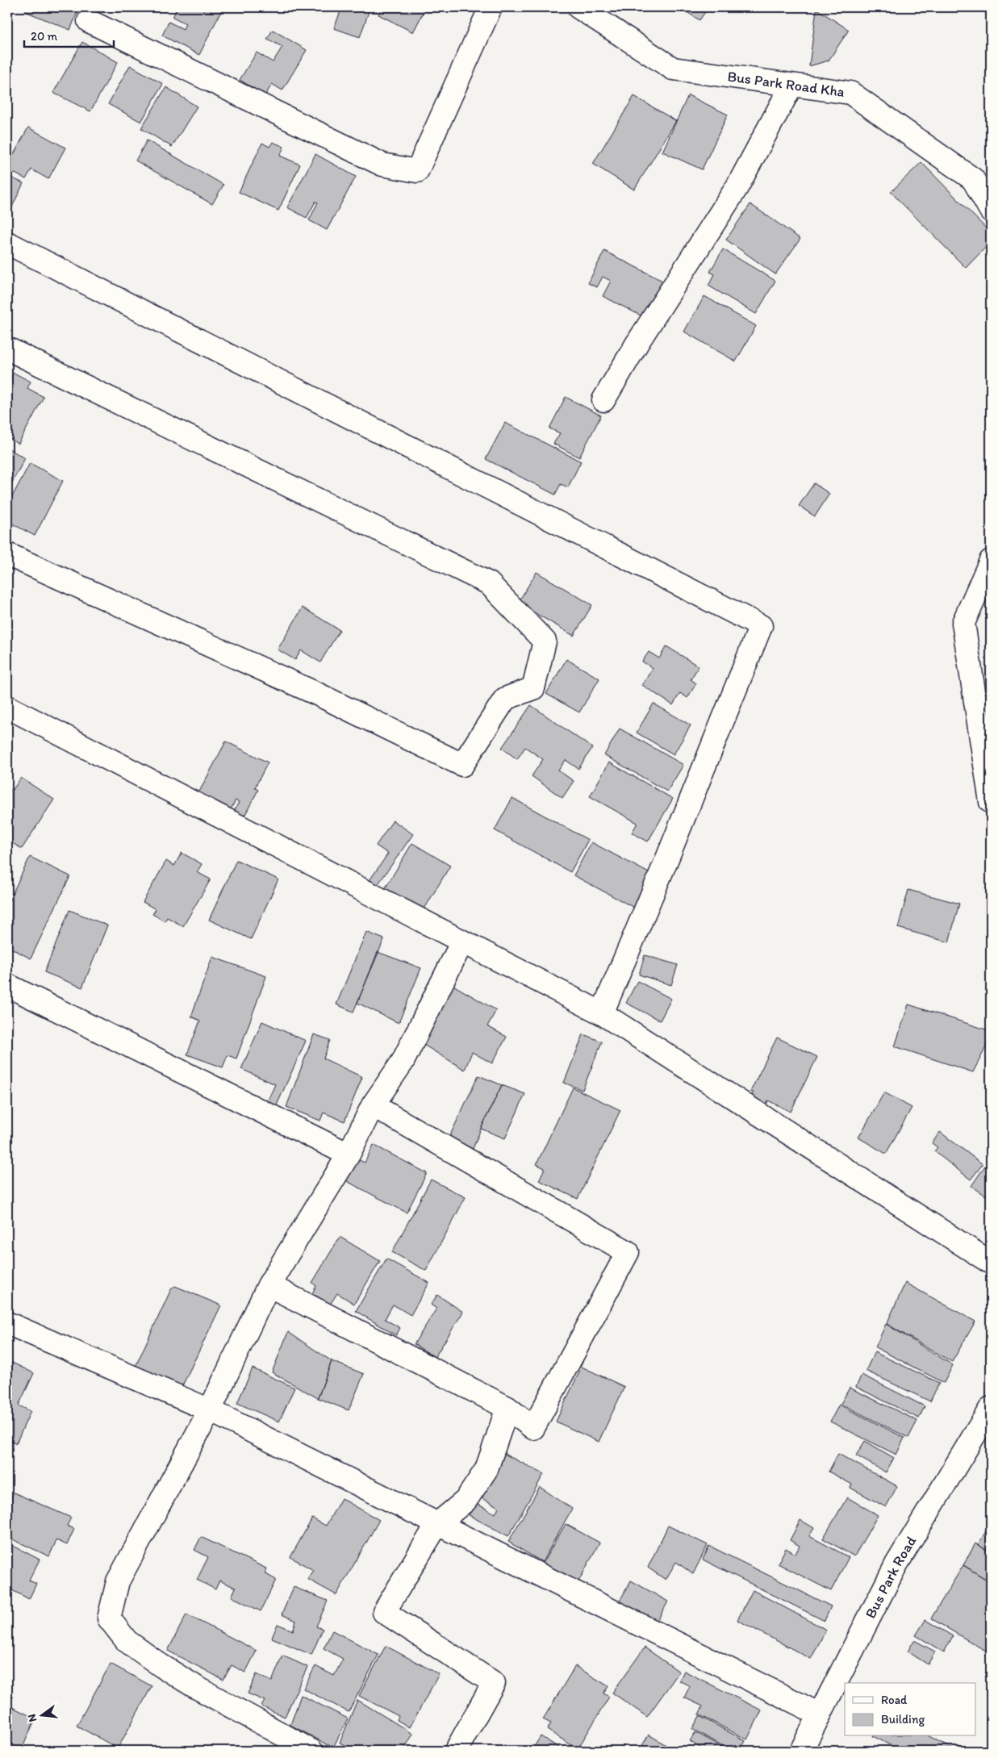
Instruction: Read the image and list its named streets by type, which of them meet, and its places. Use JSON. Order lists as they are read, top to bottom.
{
  "streets": {
    "street": ["Bus Park Road Kha", "Bus Park Road"]
  },
  "legend": ["Road", "Building"],
  "scale_bar": "20 m",
  "north": "left"
}
